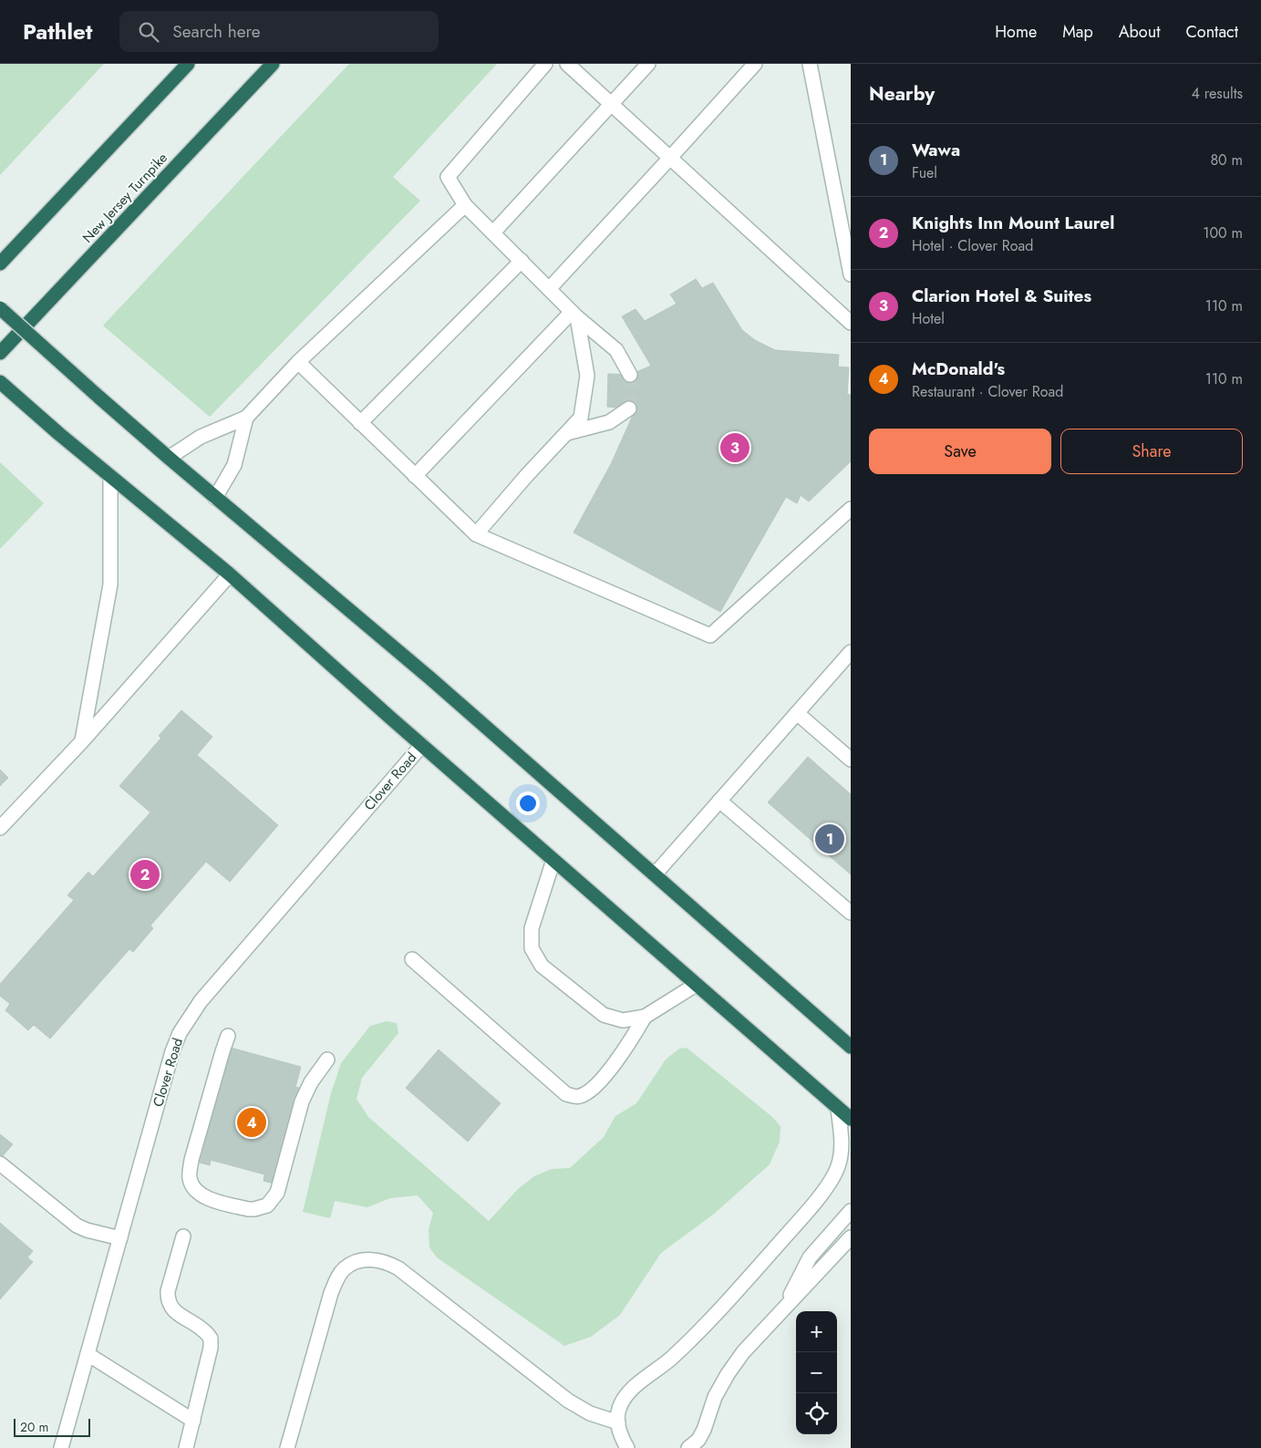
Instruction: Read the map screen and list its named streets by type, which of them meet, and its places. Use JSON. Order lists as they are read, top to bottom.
{
  "streets": {
    "highway": ["New Jersey Turnpike"],
    "street": ["Clover Road"]
  },
  "scale_bar": "20 m",
  "page": {
    "header": "Pathlet",
    "search": "Search here",
    "nav": [
      "Home",
      "Map",
      "About",
      "Contact"
    ],
    "heading": ["Nearby", "4 results"],
    "list": [
      {
        "mark": "1",
        "name": "Wawa",
        "note": "Fuel",
        "value": "80 m"
      },
      {
        "mark": "2",
        "name": "Knights Inn Mount Laurel",
        "note": "Hotel · Clover Road",
        "value": "100 m"
      },
      {
        "mark": "3",
        "name": "Clarion Hotel & Suites",
        "note": "Hotel",
        "value": "110 m"
      },
      {
        "mark": "4",
        "name": "McDonald's",
        "note": "Restaurant · Clover Road",
        "value": "110 m"
      }
    ],
    "buttons": ["Save", "Share"],
    "pins": [
      "3",
      "1",
      "2",
      "4"
    ],
    "map_buttons": ["+", "−"],
    "scale": "20 m"
  }
}
